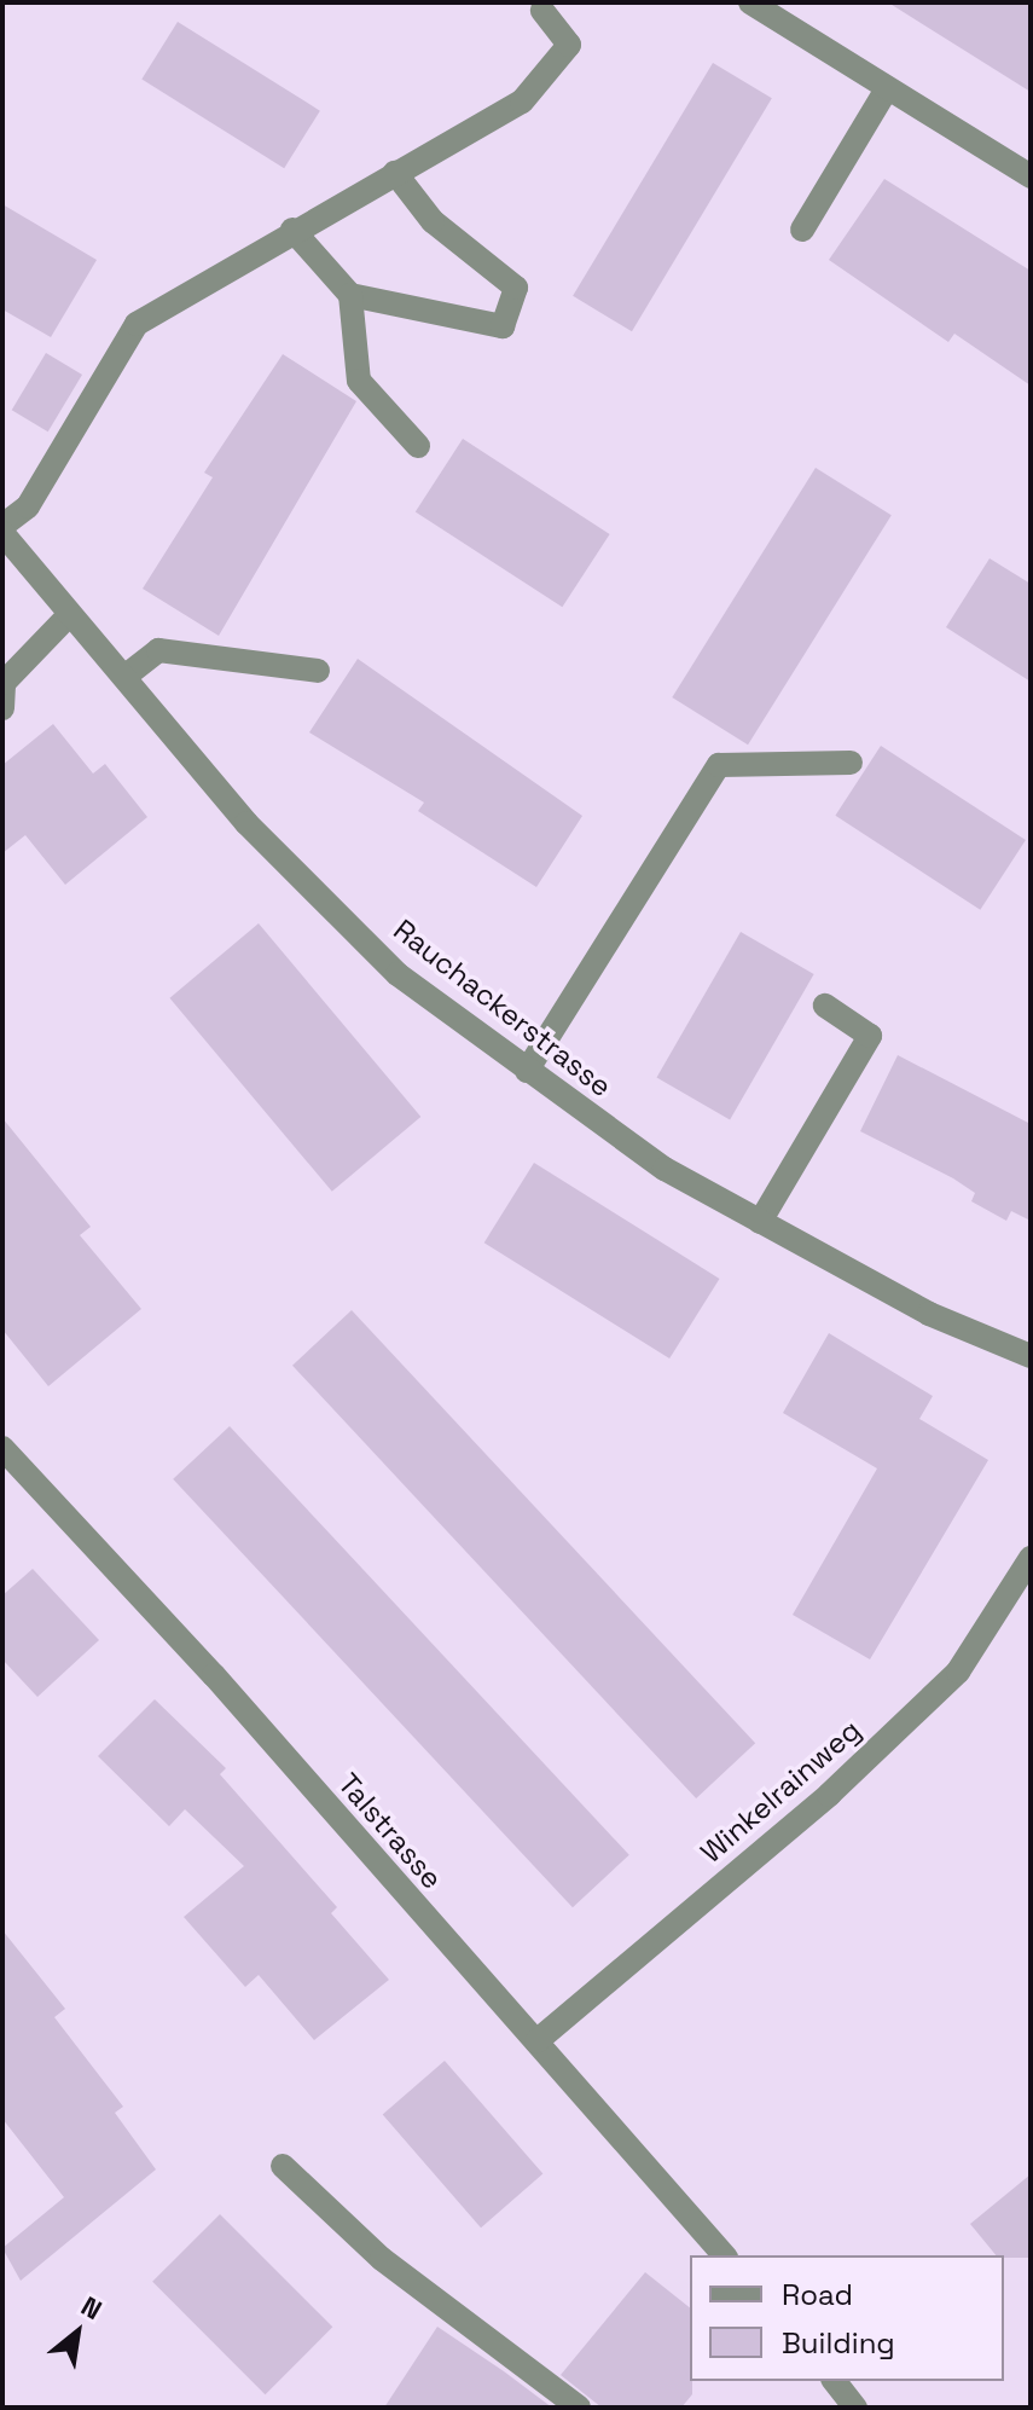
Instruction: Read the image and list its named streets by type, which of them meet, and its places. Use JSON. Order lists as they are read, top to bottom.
{
  "streets": {
    "street": ["Rauchackerstrasse", "Winkelrainweg", "Talstrasse"]
  },
  "crossings": [
    ["Winkelrainweg", "Talstrasse"]
  ],
  "legend": ["Road", "Building"],
  "north": "top right"
}
